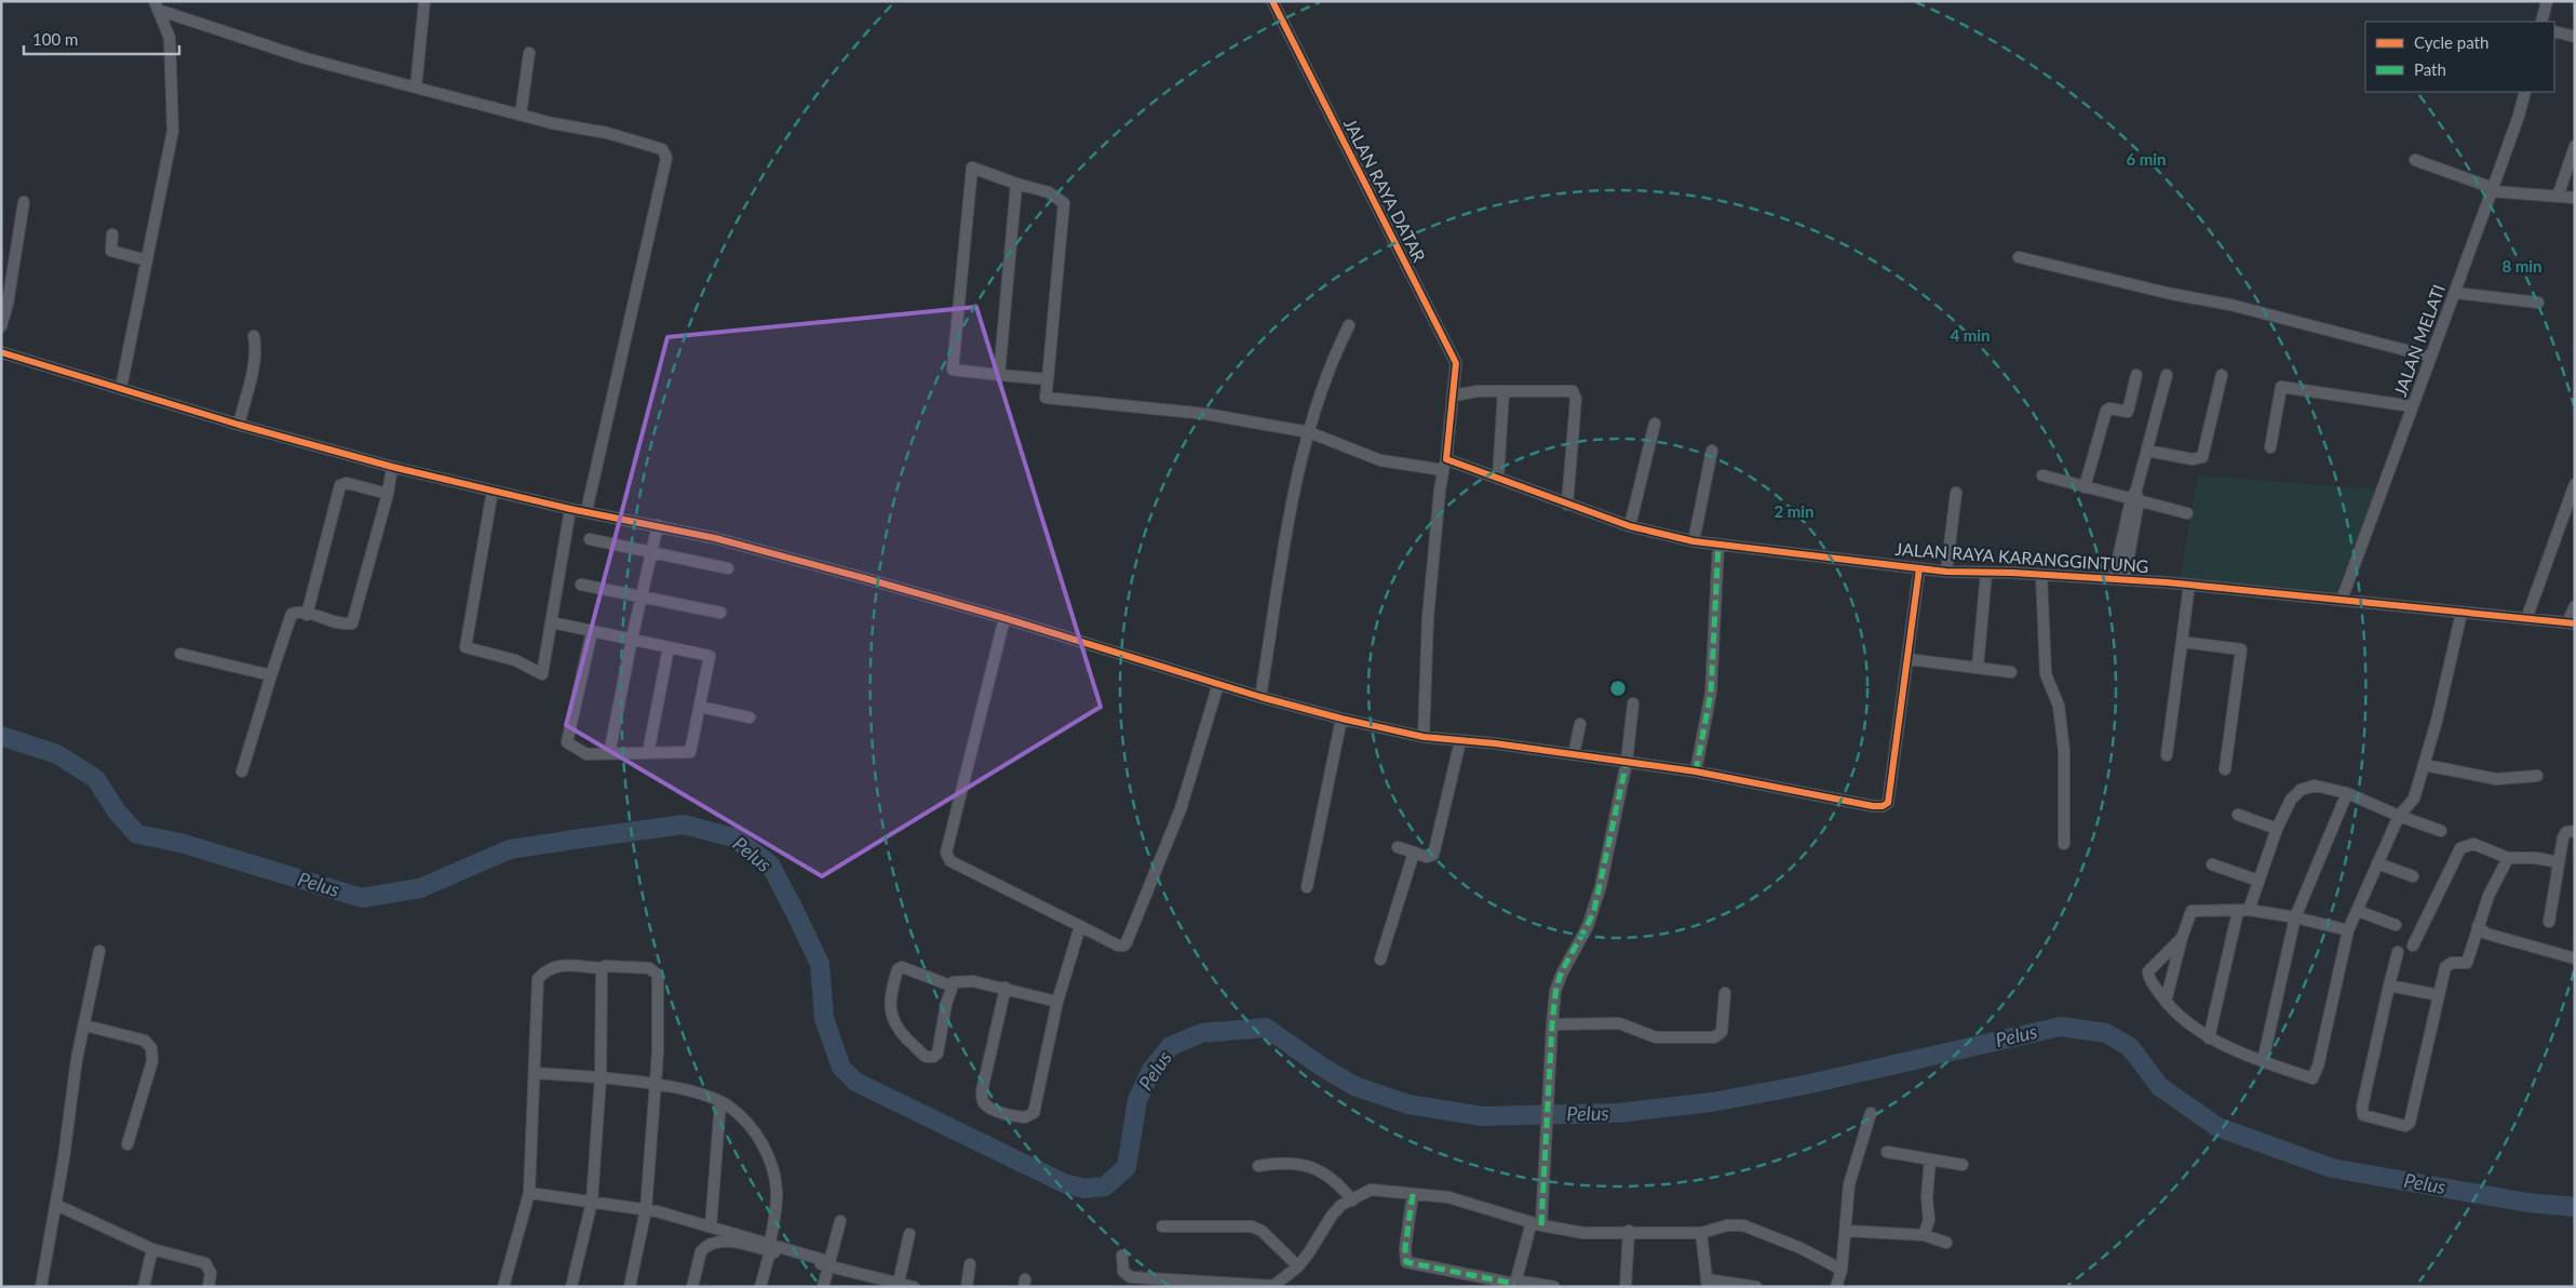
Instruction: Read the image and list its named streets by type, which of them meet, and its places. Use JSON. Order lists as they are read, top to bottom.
{
  "streets": {
    "street": ["JALAN RAYA DATAR", "JALAN MELATI", "JALAN RAYA KARANGGINTUNG"]
  },
  "crossings": [
    ["JALAN MELATI", "JALAN RAYA KARANGGINTUNG"]
  ],
  "water": ["Pelus"],
  "legend": ["Cycle path", "Path"],
  "scale_bar": "100 m",
  "rings": [
    "6 min",
    "8 min",
    "4 min",
    "2 min"
  ]
}
